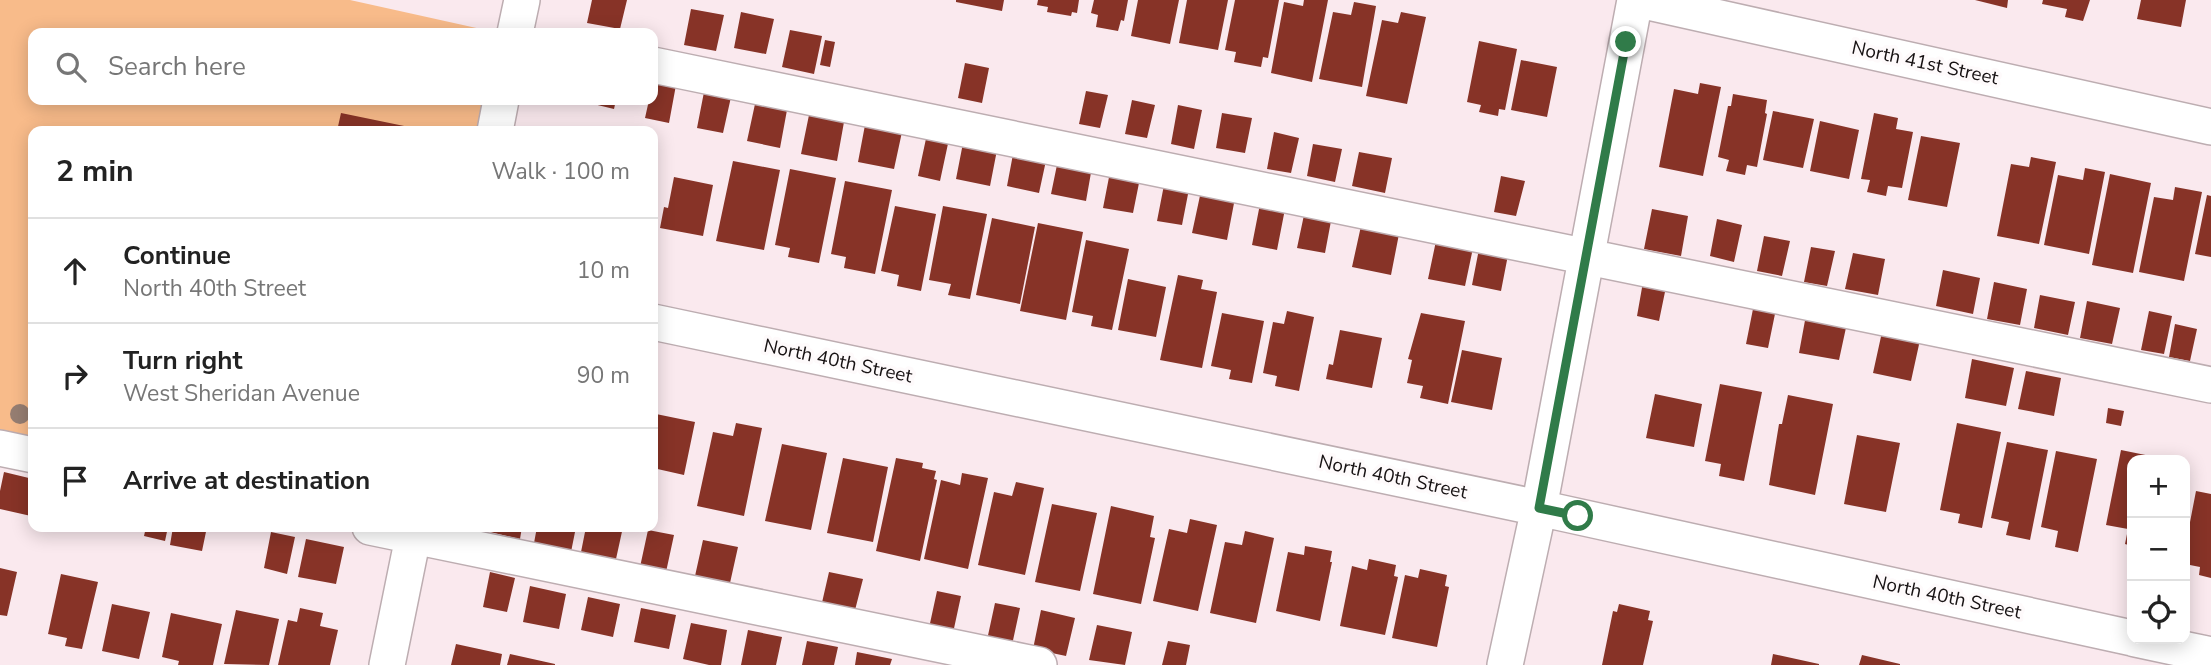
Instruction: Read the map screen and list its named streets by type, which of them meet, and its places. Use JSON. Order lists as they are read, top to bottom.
{
  "streets": {
    "street": ["North 41st Street", "North 40th Street"]
  },
  "page": {
    "search": "Search here",
    "heading": ["2 min", "Walk · 100 m"],
    "list": [
      ["Continue", "North 40th Street", "10 m"],
      ["Turn right", "West Sheridan Avenue", "90 m"],
      "Arrive at destination"
    ],
    "map_buttons": ["+", "−"]
  }
}
